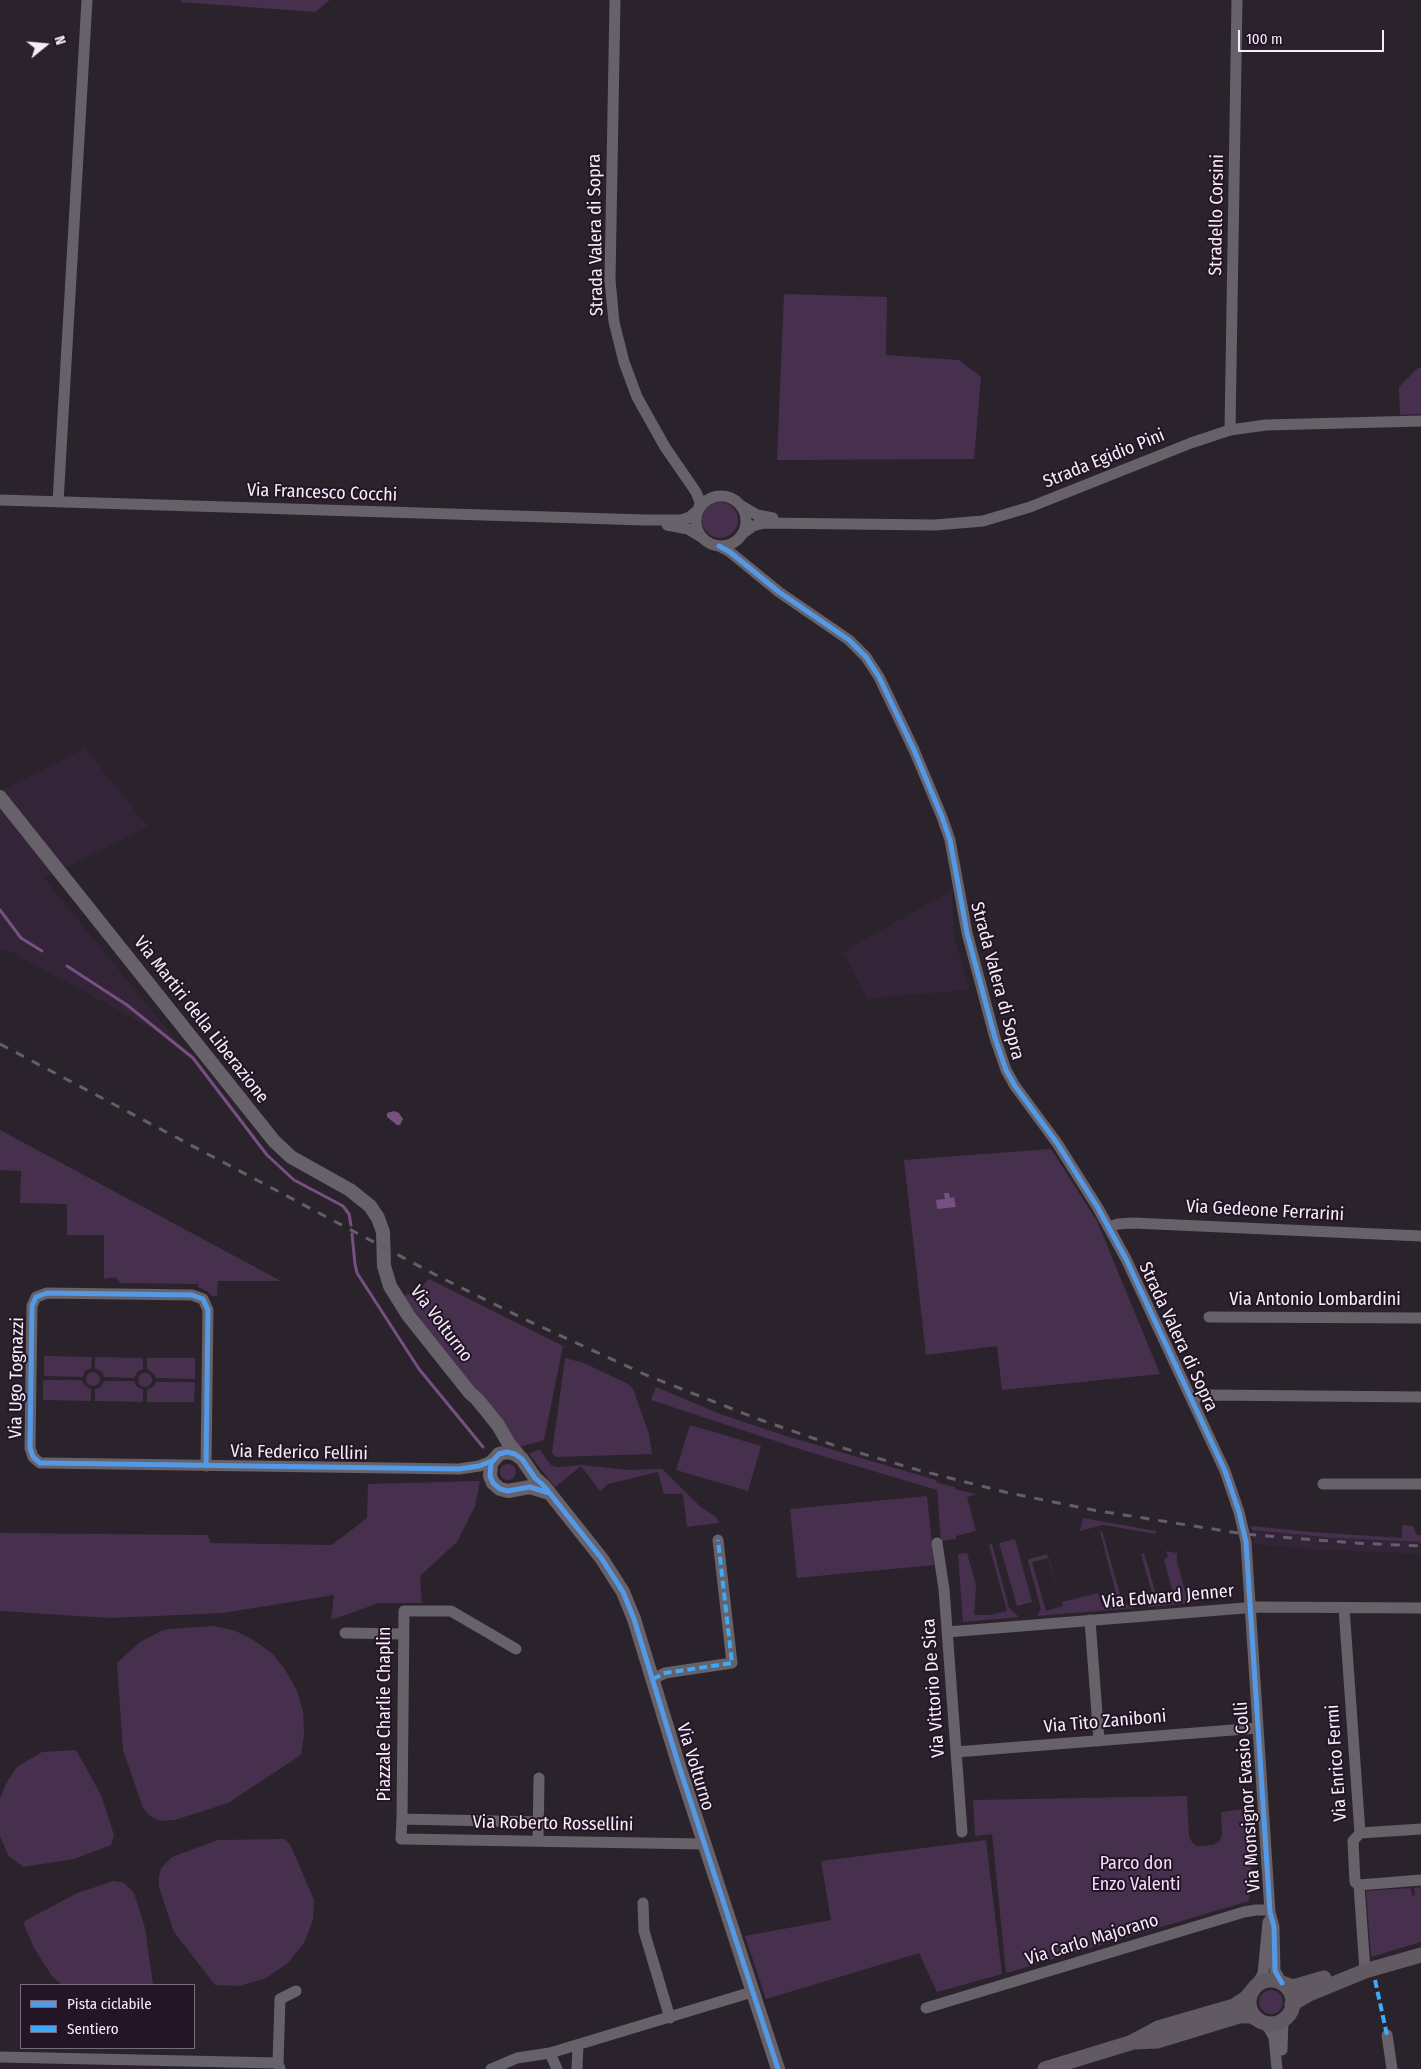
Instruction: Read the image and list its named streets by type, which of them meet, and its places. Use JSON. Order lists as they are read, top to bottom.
{
  "streets": {
    "street": [
      "Stradello Corsini",
      "Strada Valera di Sopra",
      "Strada Egidio Pini",
      "Via Francesco Cocchi",
      "Via Martiri della Liberazione",
      "Via Gedeone Ferrarini",
      "Via Antonio Lombardini",
      "Via Volturno",
      "Via Ugo Tognazzi",
      "Via Federico Fellini",
      "Via Edward Jenner",
      "Via Vittorio De Sica",
      "Piazzale Charlie Chaplin",
      "Via Tito Zaniboni",
      "Via Enrico Fermi",
      "Via Monsignor Evasio Colli",
      "Via Roberto Rossellini",
      "Via Carlo Majorano"
    ]
  },
  "crossings": [
    ["Stradello Corsini", "Strada Egidio Pini"],
    ["Strada Valera di Sopra", "Strada Egidio Pini"],
    ["Strada Valera di Sopra", "Via Francesco Cocchi"],
    ["Strada Valera di Sopra", "Via Gedeone Ferrarini"],
    ["Strada Valera di Sopra", "Via Edward Jenner"],
    ["Strada Valera di Sopra", "Via Monsignor Evasio Colli"],
    ["Strada Egidio Pini", "Via Francesco Cocchi"],
    ["Via Martiri della Liberazione", "Via Volturno"],
    ["Via Volturno", "Via Federico Fellini"],
    ["Via Volturno", "Via Roberto Rossellini"],
    ["Via Ugo Tognazzi", "Via Federico Fellini"],
    ["Via Edward Jenner", "Via Vittorio De Sica"],
    ["Via Edward Jenner", "Via Enrico Fermi"],
    ["Via Edward Jenner", "Via Monsignor Evasio Colli"],
    ["Via Vittorio De Sica", "Via Tito Zaniboni"],
    ["Piazzale Charlie Chaplin", "Via Roberto Rossellini"],
    ["Via Tito Zaniboni", "Via Monsignor Evasio Colli"],
    ["Via Monsignor Evasio Colli", "Via Carlo Majorano"]
  ],
  "parks": ["Parco don Enzo Valenti"],
  "legend": ["Pista ciclabile", "Sentiero"],
  "scale_bar": "100 m",
  "north": "right"
}
